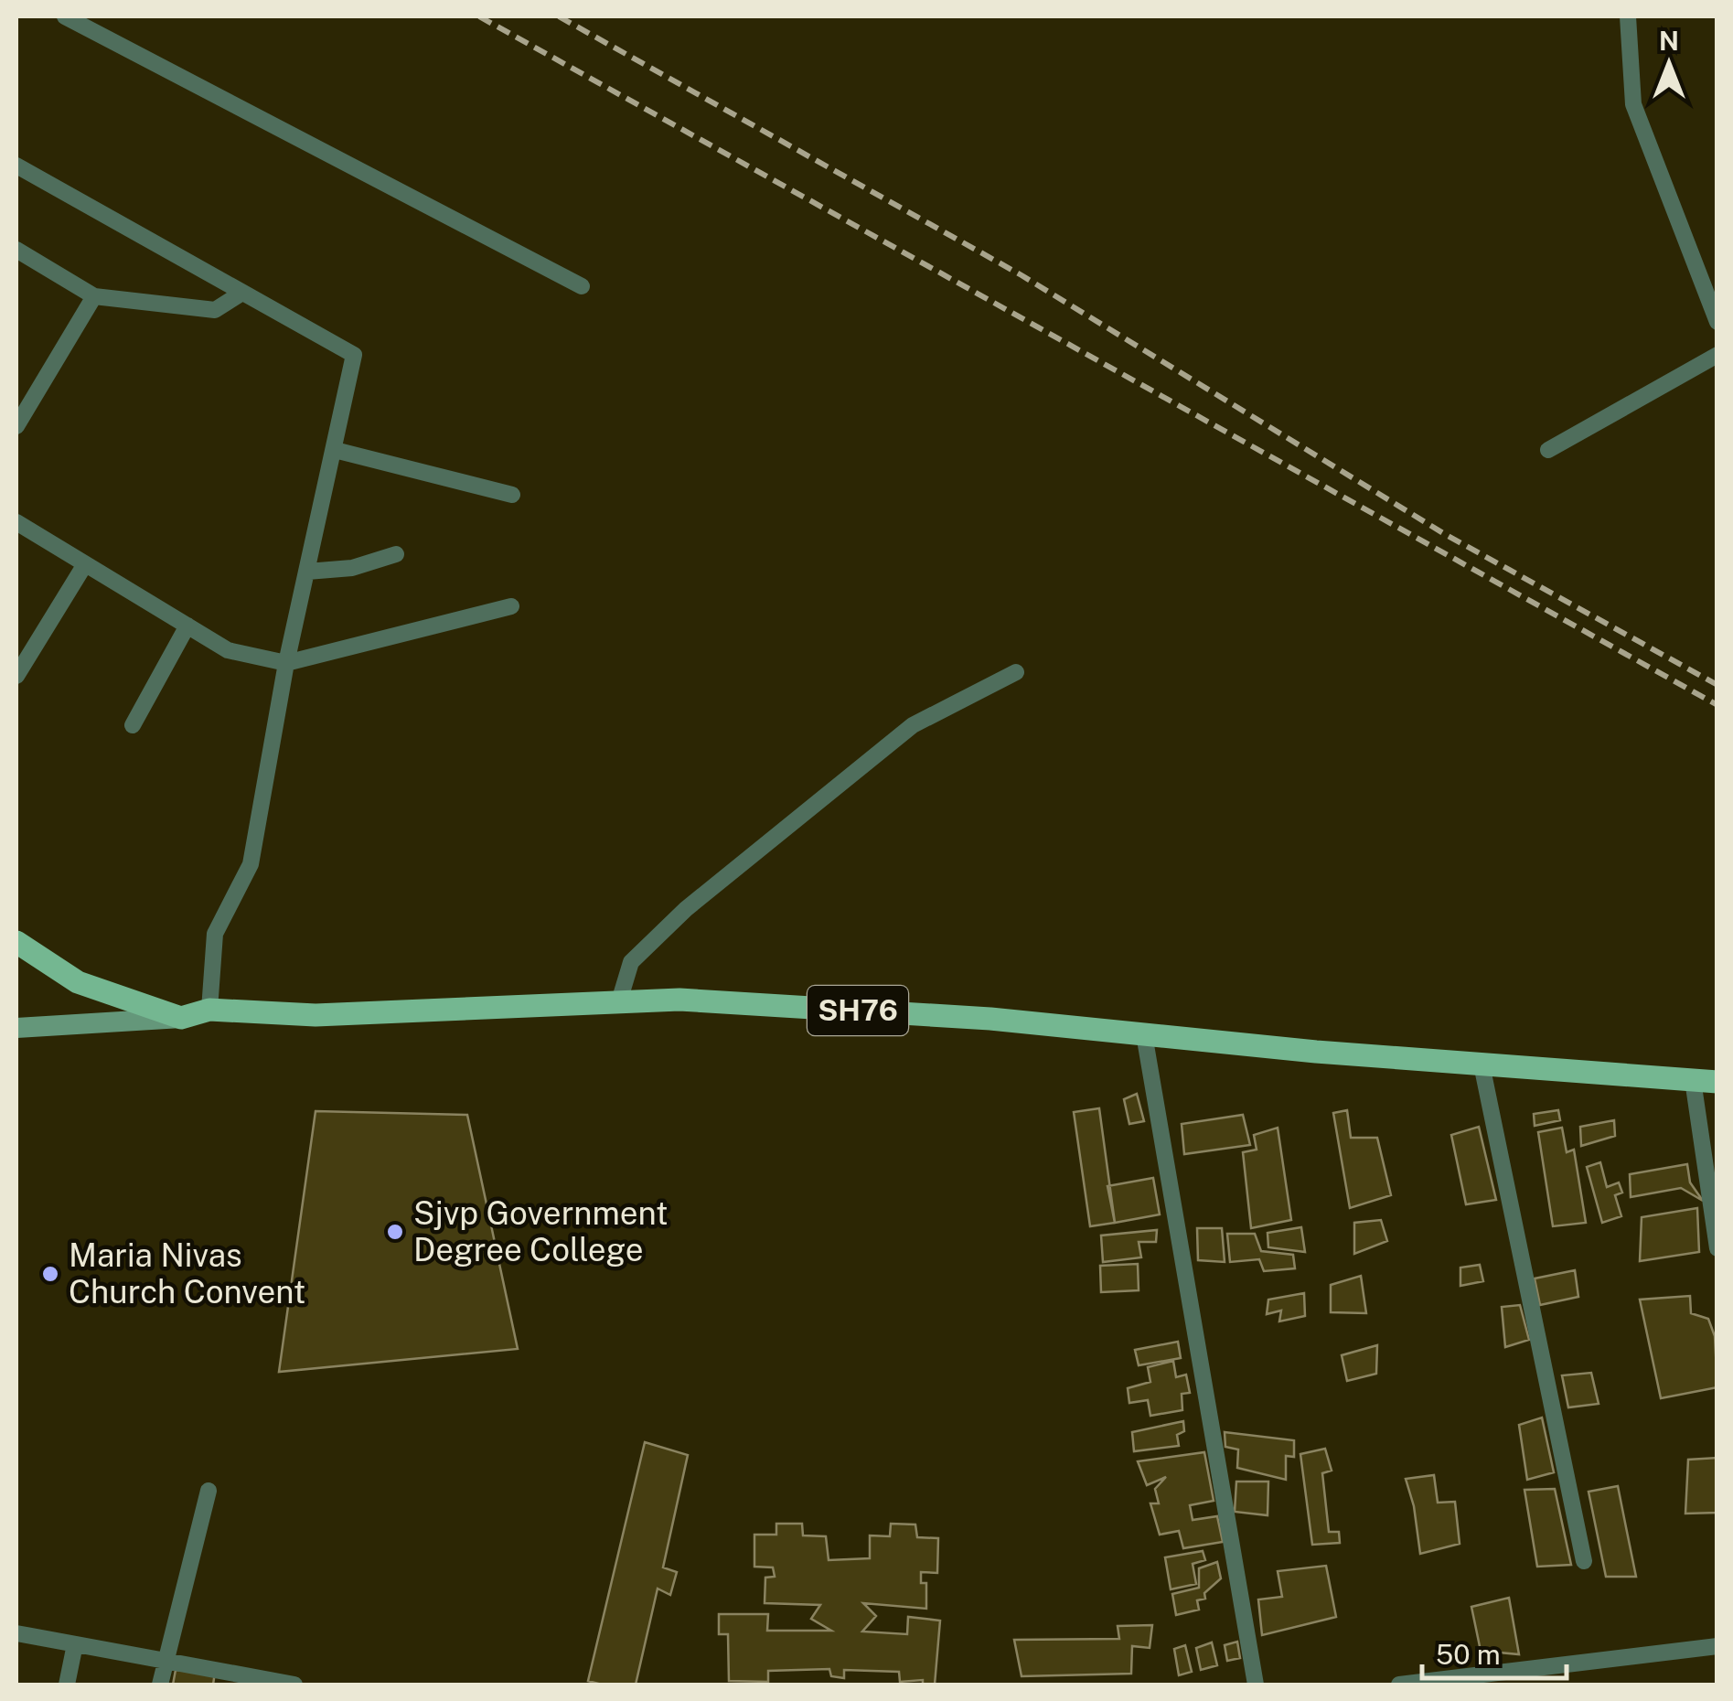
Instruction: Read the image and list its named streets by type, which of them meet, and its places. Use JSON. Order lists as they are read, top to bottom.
{
  "streets": {
    "main road": ["SH76"]
  },
  "places": ["Sjvp Government Degree College", "Maria Nivas Church Convent"],
  "scale_bar": "50 m",
  "north": "top"
}
